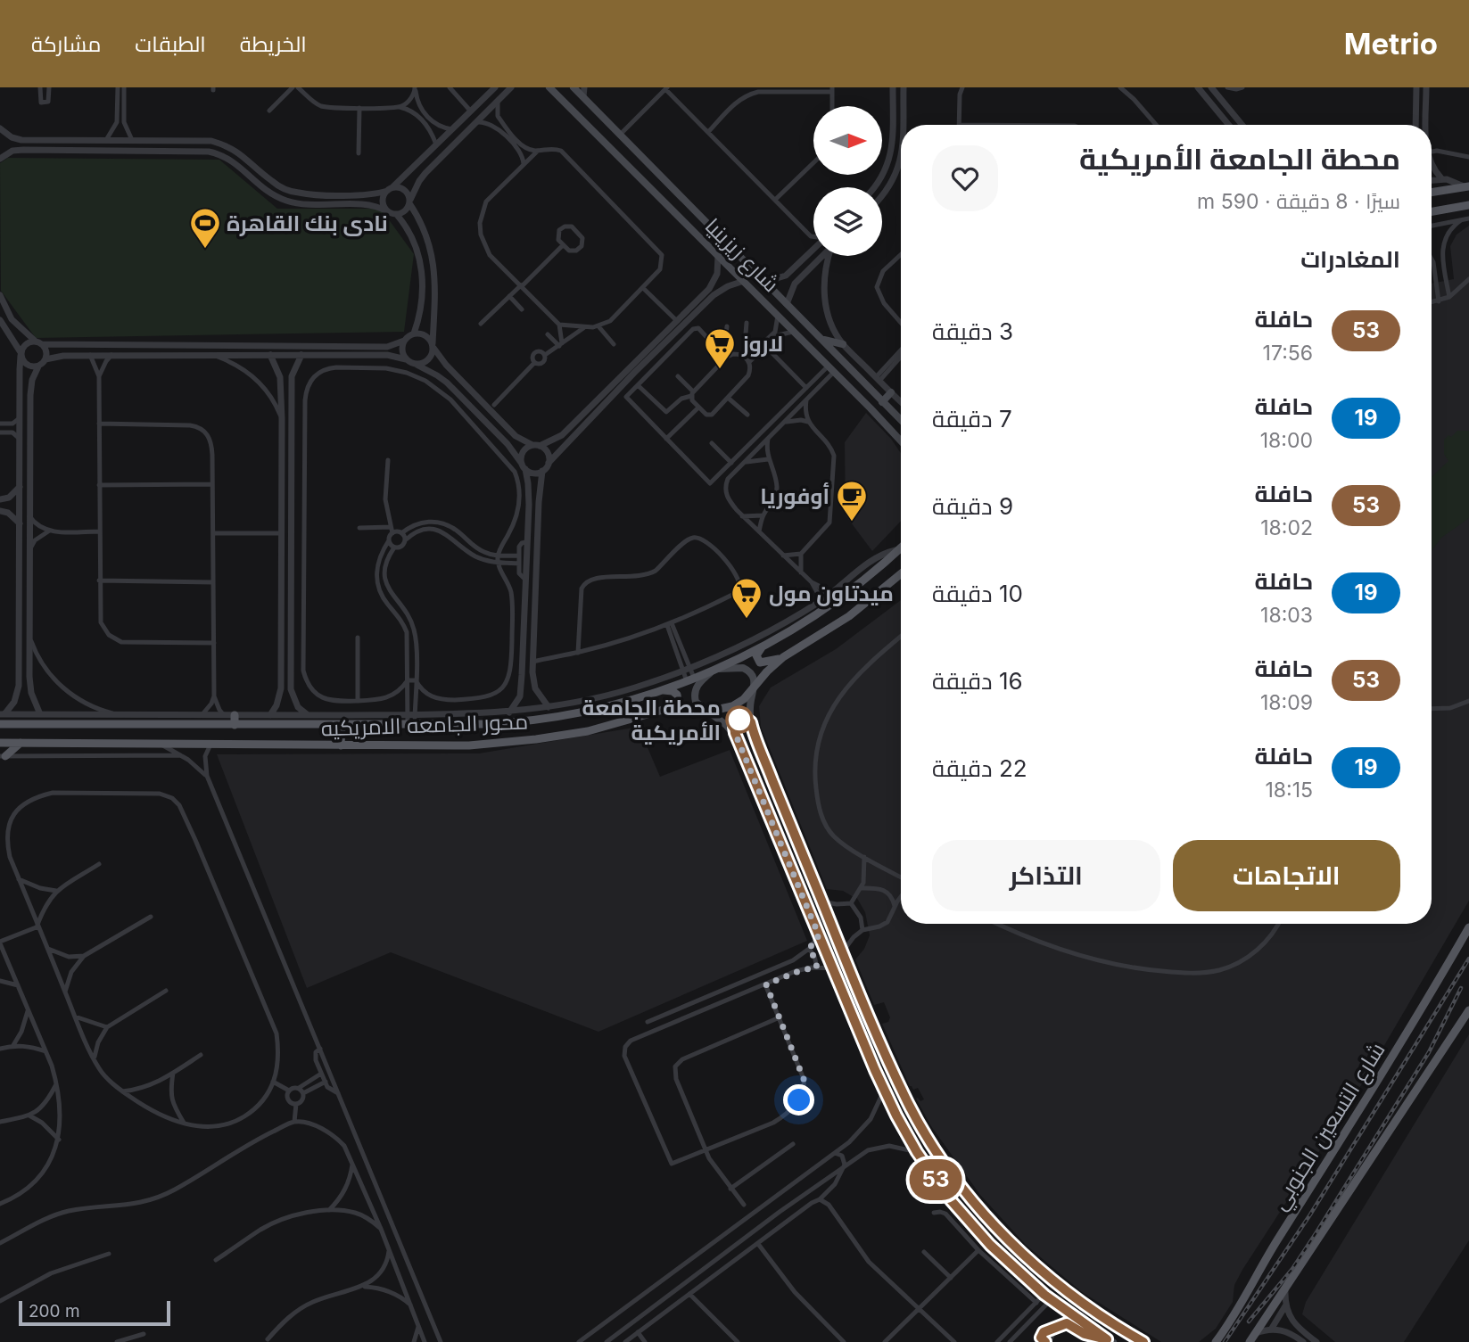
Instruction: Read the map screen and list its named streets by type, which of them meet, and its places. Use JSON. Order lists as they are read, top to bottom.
{
  "streets": {
    "main road": ["شارع زيزينيا", "محور الجامعه الامريكيه", "شارع التسعين الجنوبي"]
  },
  "places": {
    "sports": ["نادى بنك القاهرة"],
    "supermarket": ["لاروز", "ميدتاون مول"],
    "cafe": ["أوفوريا"],
    "other": ["محطة الجامعة الأمريكية"]
  },
  "lines": ["bus line 53"],
  "scale_bar": "200 m",
  "north": "right",
  "page": {
    "header": "Metrio",
    "nav": ["الخريطة", "الطبقات", "مشاركة"],
    "on_map": "53",
    "heading": [
      ["محطة الجامعة الأمريكية", "سيرًا · 8 دقيقة · 590 m"],
      "المغادرات"
    ],
    "list": [
      {
        "mark": "53",
        "name": "حافلة",
        "note": "17:56",
        "value": "3 دقيقة"
      },
      {
        "mark": "19",
        "name": "حافلة",
        "note": "18:00",
        "value": "7 دقيقة"
      },
      {
        "mark": "53",
        "name": "حافلة",
        "note": "18:02",
        "value": "9 دقيقة"
      },
      {
        "mark": "19",
        "name": "حافلة",
        "note": "18:03",
        "value": "10 دقيقة"
      },
      {
        "mark": "53",
        "name": "حافلة",
        "note": "18:09",
        "value": "16 دقيقة"
      },
      {
        "mark": "19",
        "name": "حافلة",
        "note": "18:15",
        "value": "22 دقيقة"
      }
    ],
    "buttons": ["الاتجاهات", "التذاكر"],
    "scale": "200 m"
  }
}
